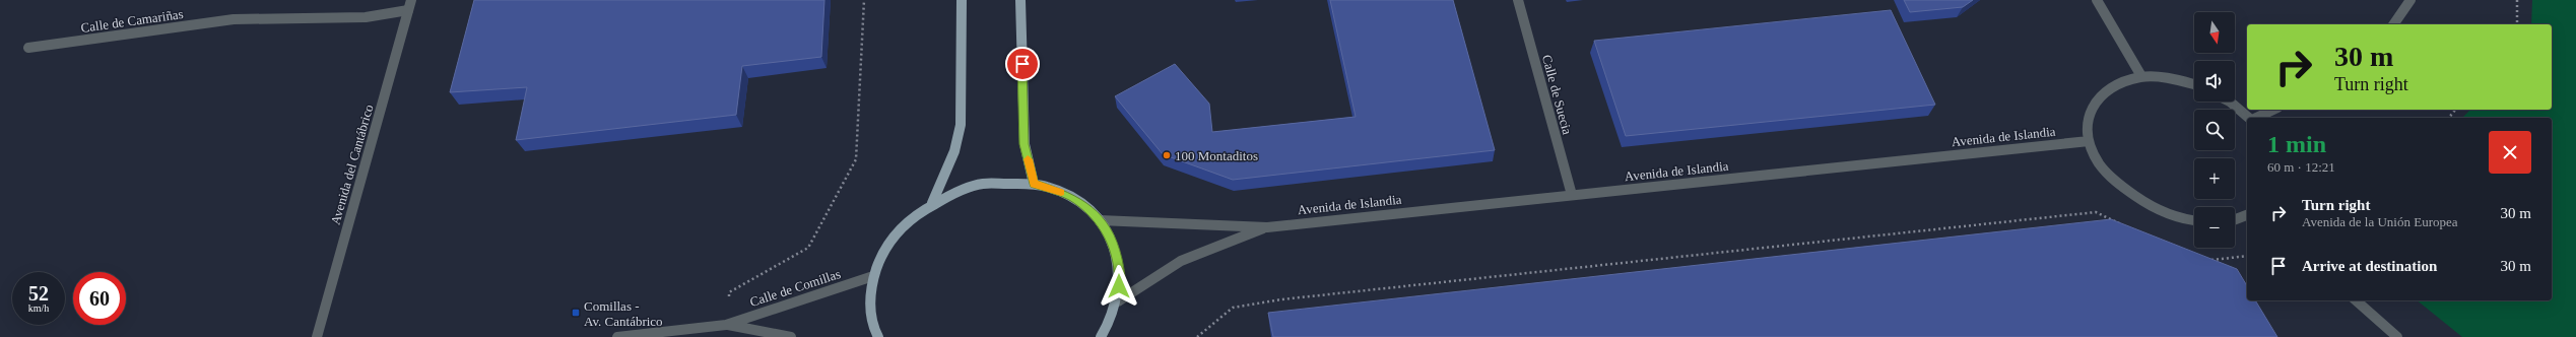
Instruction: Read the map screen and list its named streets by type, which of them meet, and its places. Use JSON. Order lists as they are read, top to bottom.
{
  "streets": {
    "street": [
      "Calle de Camariñas",
      "Calle de Suecia",
      "Avenida de Islandia",
      "Avenida del Cantábrico",
      "Calle de Comillas"
    ]
  },
  "crossings": [
    ["Calle de Camariñas", "Avenida del Cantábrico"],
    ["Calle de Suecia", "Avenida de Islandia"]
  ],
  "places": {
    "other": ["100 Montaditos"],
    "transit": ["Comillas - Av. Cantábrico"]
  },
  "north": "bottom",
  "page": {
    "map_buttons": ["+", "−"],
    "turn": ["30 m", "Turn right"],
    "heading": ["1 min", "60 m · 12:21"],
    "list": [
      {
        "name": "Turn right",
        "note": "Avenida de la Unión Europea",
        "value": "30 m"
      },
      {
        "name": "Arrive at destination",
        "value": "30 m"
      }
    ],
    "speed": "52 km/h",
    "limit": "60"
  }
}
